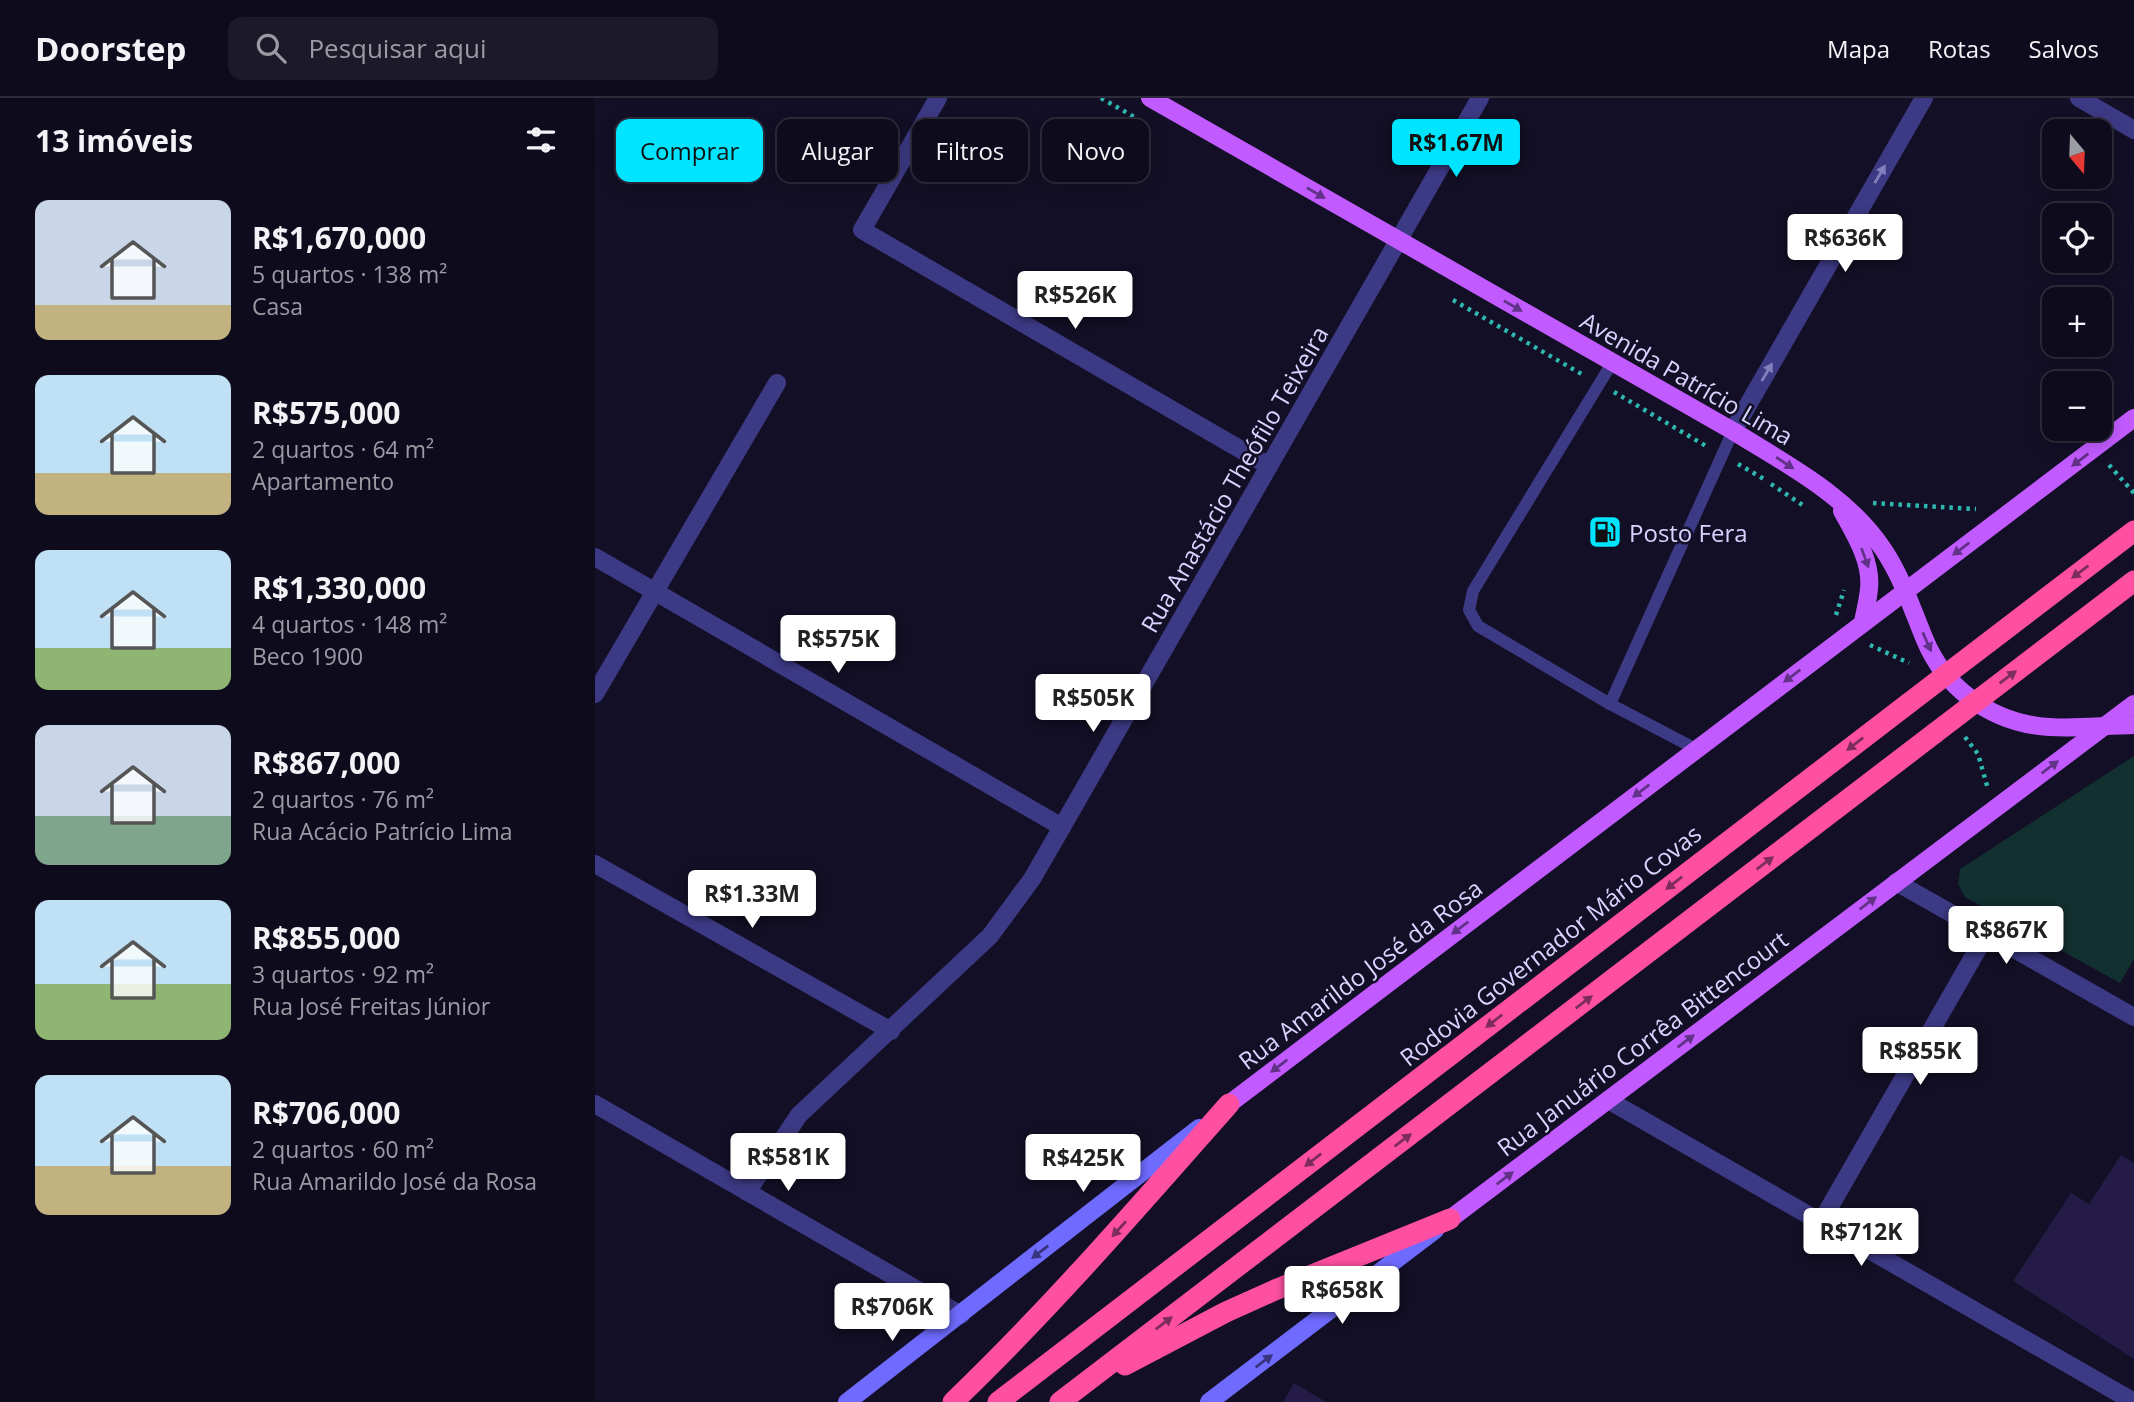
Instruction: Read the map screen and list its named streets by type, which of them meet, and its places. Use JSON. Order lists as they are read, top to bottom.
{
  "streets": {
    "highway": ["Rodovia Governador Mário Covas"],
    "main road": ["Avenida Patrício Lima", "Rua Amarildo José da Rosa", "Rua Januário Corrêa Bittencourt"],
    "street": ["Rua Anastácio Theófilo Teixeira"]
  },
  "crossings": [
    ["Avenida Patrício Lima", "Rua Anastácio Theófilo Teixeira"],
    ["Avenida Patrício Lima", "Rua Amarildo José da Rosa"],
    ["Avenida Patrício Lima", "Rua Januário Corrêa Bittencourt"]
  ],
  "one_way": ["Avenida Patrício Lima", "Rua Amarildo José da Rosa", "Rua Januário Corrêa Bittencourt"],
  "places": {
    "fuel station": ["Posto Fera"]
  },
  "north": "bottom",
  "page": {
    "header": "Doorstep",
    "search": "Pesquisar aqui",
    "nav": ["Mapa", "Rotas", "Salvos"],
    "heading": "13 imóveis",
    "map_buttons": ["+", "−"],
    "price": [
      "R$1.67M",
      "R$636K",
      "R$526K",
      "R$575K",
      "R$505K",
      "R$1.33M",
      "R$867K",
      "R$855K",
      "R$581K",
      "R$425K",
      "R$712K",
      "R$658K",
      "R$706K"
    ],
    "chip": [
      "Comprar",
      "Alugar",
      "Filtros",
      "Novo"
    ],
    "list": [
      {
        "name": "R$1,670,000",
        "note": "5 quartos · 138 m² · Casa"
      },
      {
        "name": "R$575,000",
        "note": "2 quartos · 64 m² · Apartamento"
      },
      {
        "name": "R$1,330,000",
        "note": "4 quartos · 148 m² · Beco 1900"
      },
      {
        "name": "R$867,000",
        "note": "2 quartos · 76 m² · Rua Acácio Patrício Lima"
      },
      {
        "name": "R$855,000",
        "note": "3 quartos · 92 m² · Rua José Freitas Júnior"
      },
      {
        "name": "R$706,000",
        "note": "2 quartos · 60 m² · Rua Amarildo José da Rosa"
      }
    ]
  }
}
